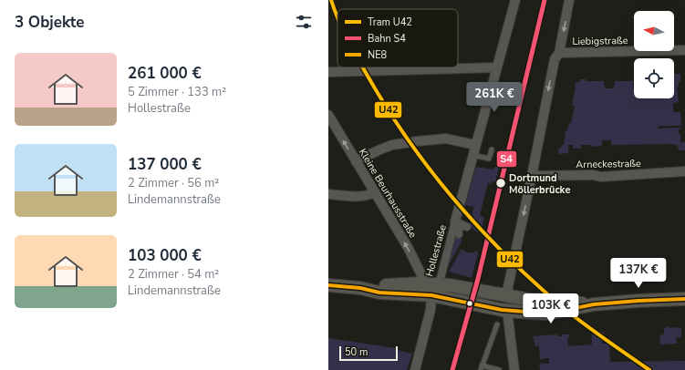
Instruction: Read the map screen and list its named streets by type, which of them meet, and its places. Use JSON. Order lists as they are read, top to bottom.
{
  "streets": {
    "street": [
      "Liebigstraße",
      "Arneckestraße",
      "Kleine Beurhausstraße",
      "Hollestraße"
    ]
  },
  "one_way": ["Kleine Beurhausstraße"],
  "places": ["Dortmund Möllerbrücke"],
  "lines": ["tram line U42", "rail line S4", "transit line NE8"],
  "legend": ["Tram U42", "Bahn S4", "NE8"],
  "scale_bar": "50 m",
  "north": "left",
  "page": {
    "heading": "3 Objekte",
    "list": [
      {
        "name": "261 000 €",
        "note": "5 Zimmer · 133 m² · Hollestraße"
      },
      {
        "name": "137 000 €",
        "note": "2 Zimmer · 56 m² · Lindemannstraße"
      },
      {
        "name": "103 000 €",
        "note": "2 Zimmer · 54 m² · Lindemannstraße"
      }
    ],
    "price": ["261K €", "137K €", "103K €"],
    "scale": "50 m"
  }
}
